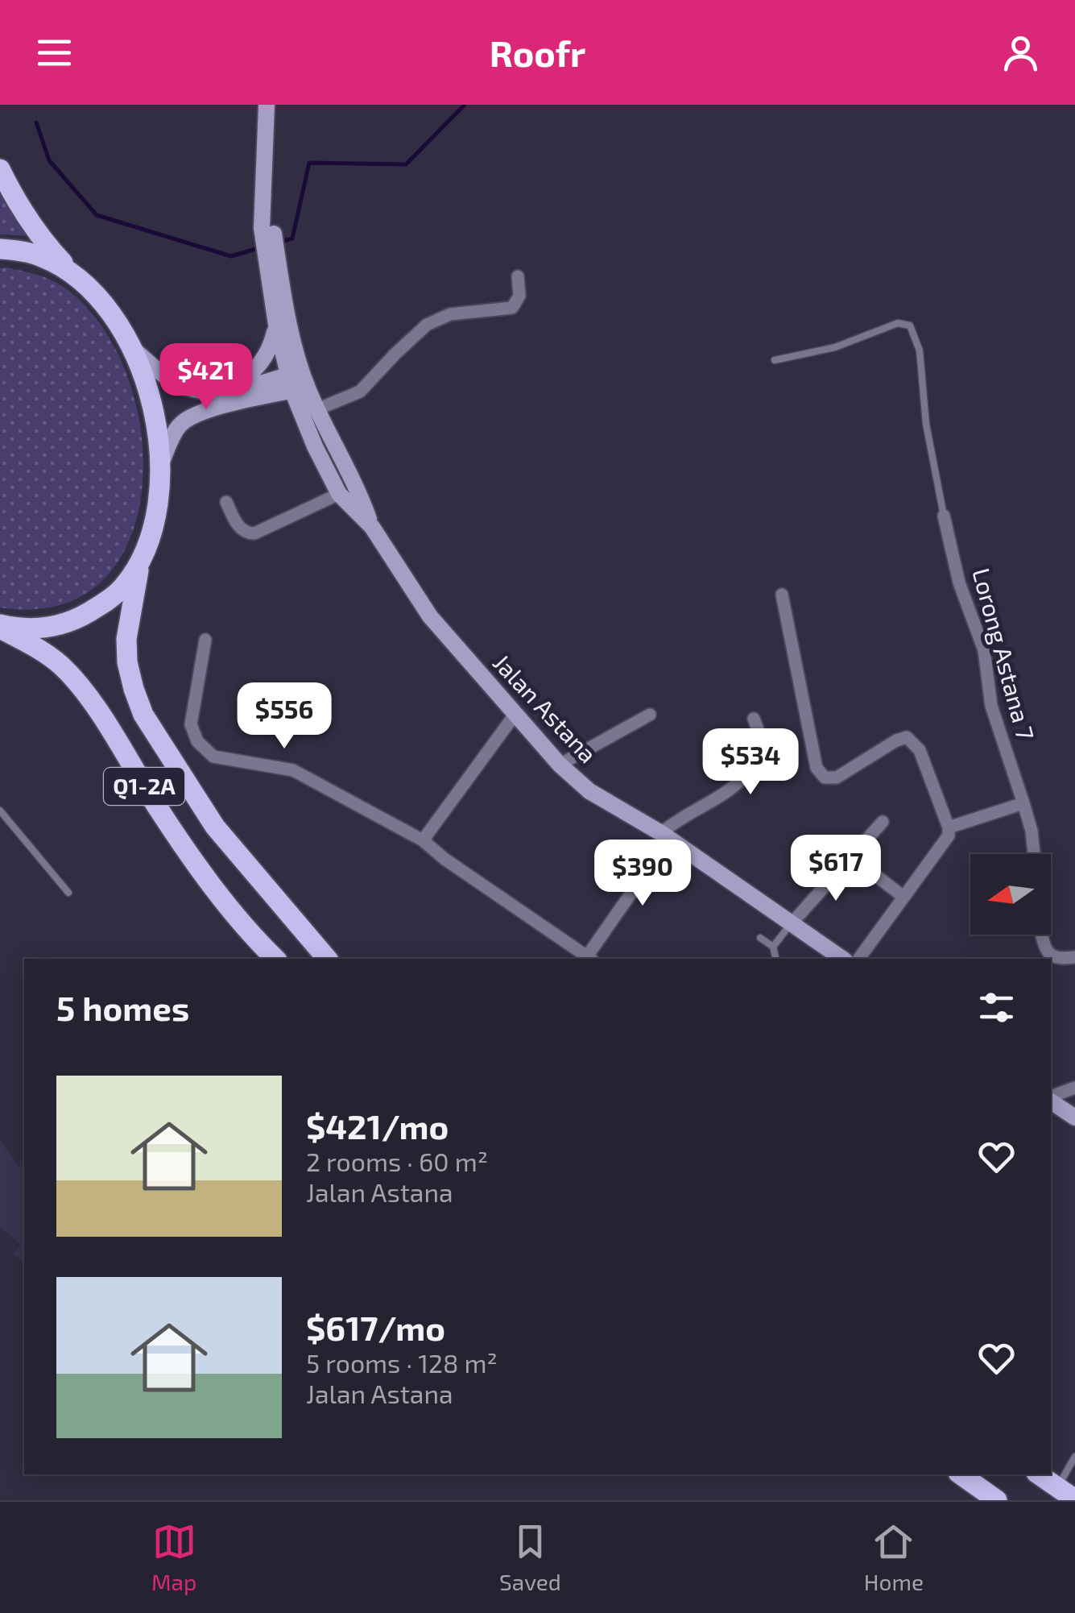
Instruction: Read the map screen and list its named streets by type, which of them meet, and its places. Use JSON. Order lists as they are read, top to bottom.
{
  "streets": {
    "main road": ["Jalan Astana", "Q1-2A"],
    "street": ["Lorong Astana 7"]
  },
  "north": "left",
  "page": {
    "header": "Roofr",
    "price": [
      "$421",
      "$556",
      "$534",
      "$617",
      "$390"
    ],
    "heading": "5 homes",
    "list": [
      {
        "name": "$421/mo",
        "note": "2 rooms · 60 m² · Jalan Astana"
      },
      {
        "name": "$617/mo",
        "note": "5 rooms · 128 m² · Jalan Astana"
      }
    ],
    "tabs": ["Map", "Saved", "Home"]
  }
}
